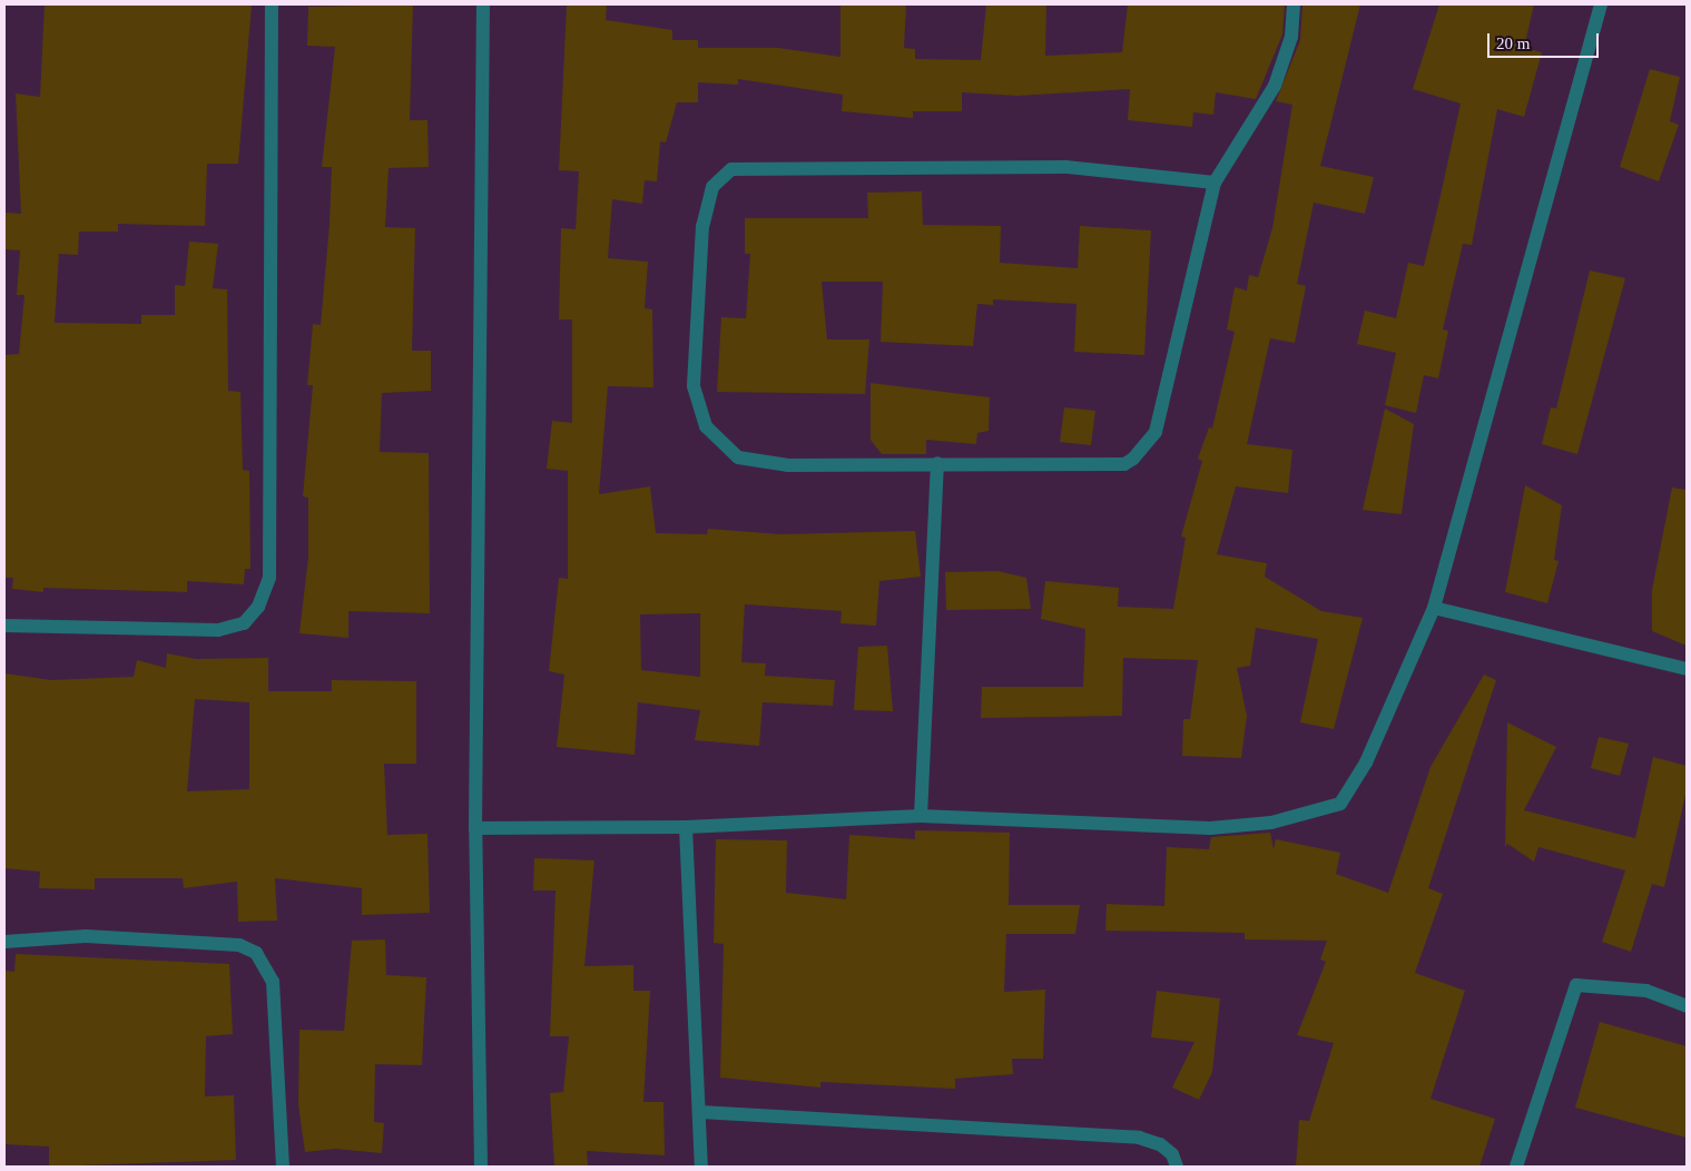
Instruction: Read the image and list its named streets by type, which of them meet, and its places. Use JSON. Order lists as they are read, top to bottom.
{
  "scale_bar": "20 m"
}
